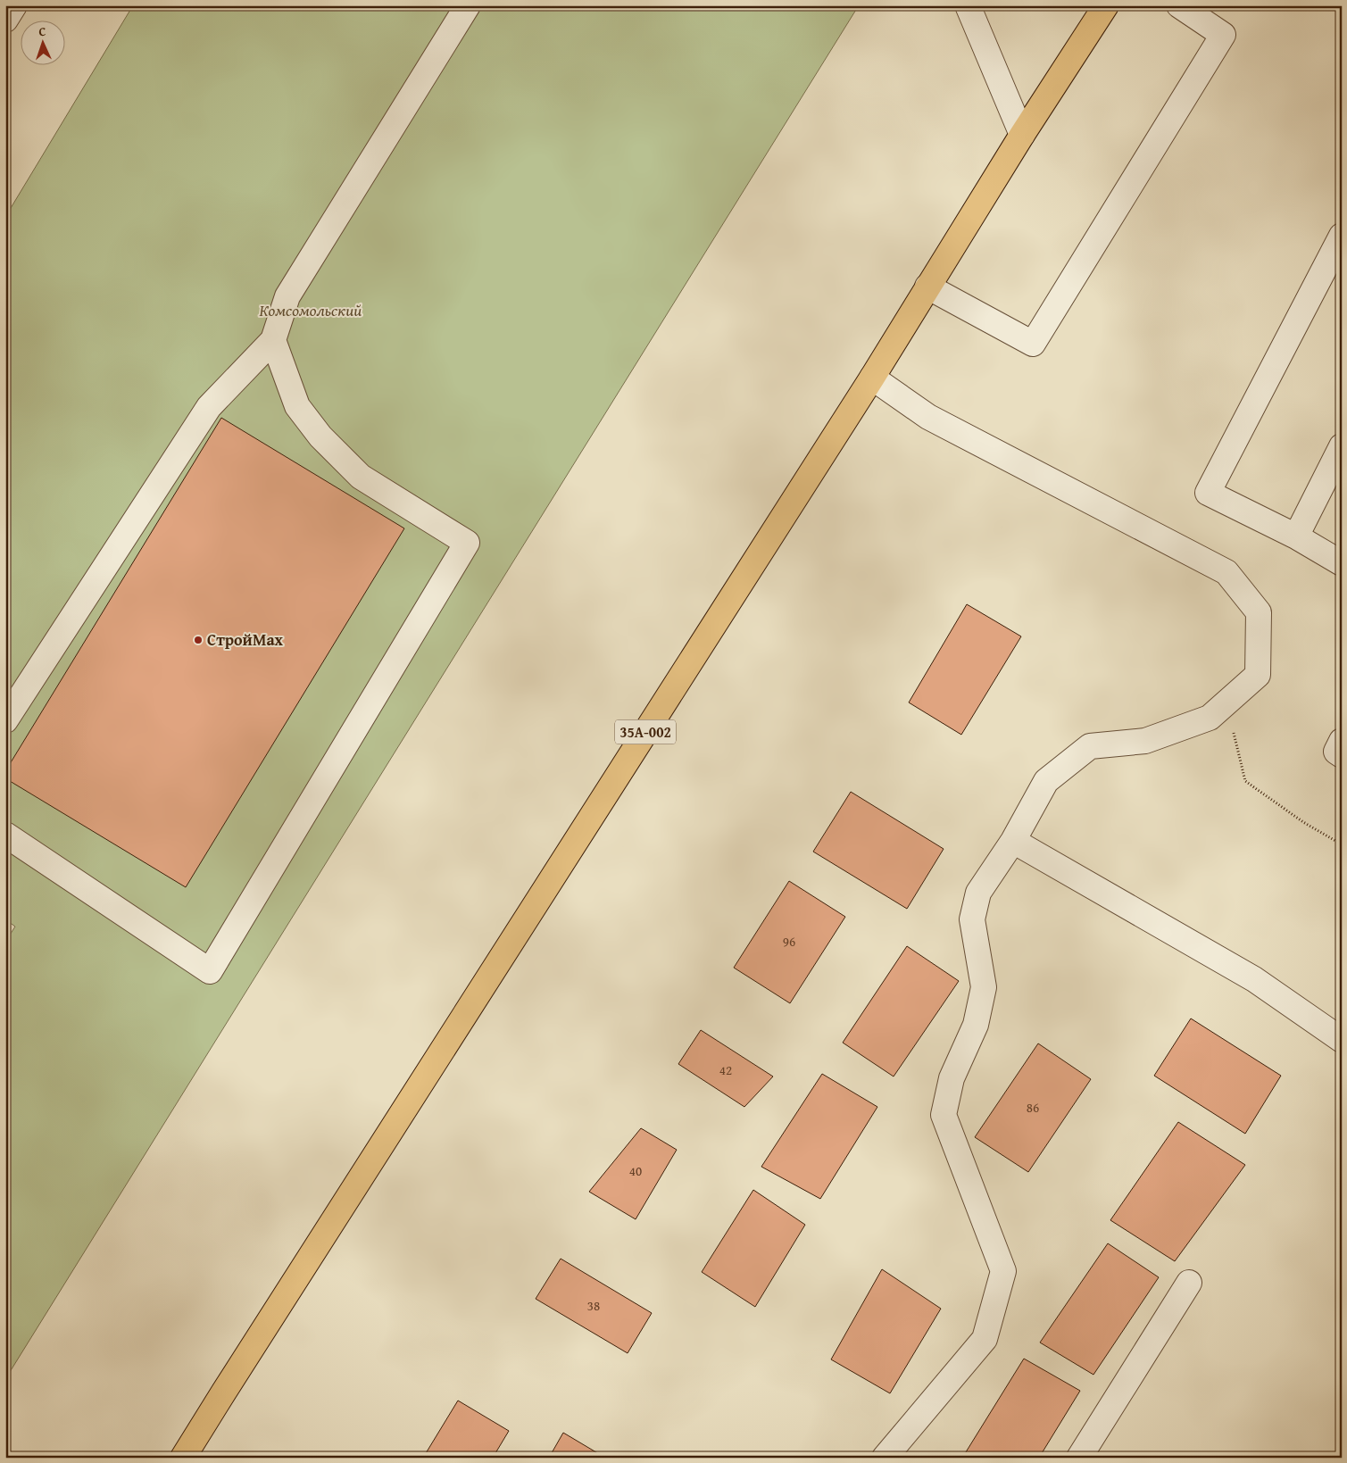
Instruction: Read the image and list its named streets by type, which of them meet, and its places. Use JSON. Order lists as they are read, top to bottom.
{
  "streets": {
    "highway": ["35А-002"]
  },
  "parks": ["Комсомольский"],
  "places": ["СтройMax"],
  "house_numbers": [
    "96",
    "42",
    "86",
    "40",
    "38"
  ],
  "north": "top"
}
